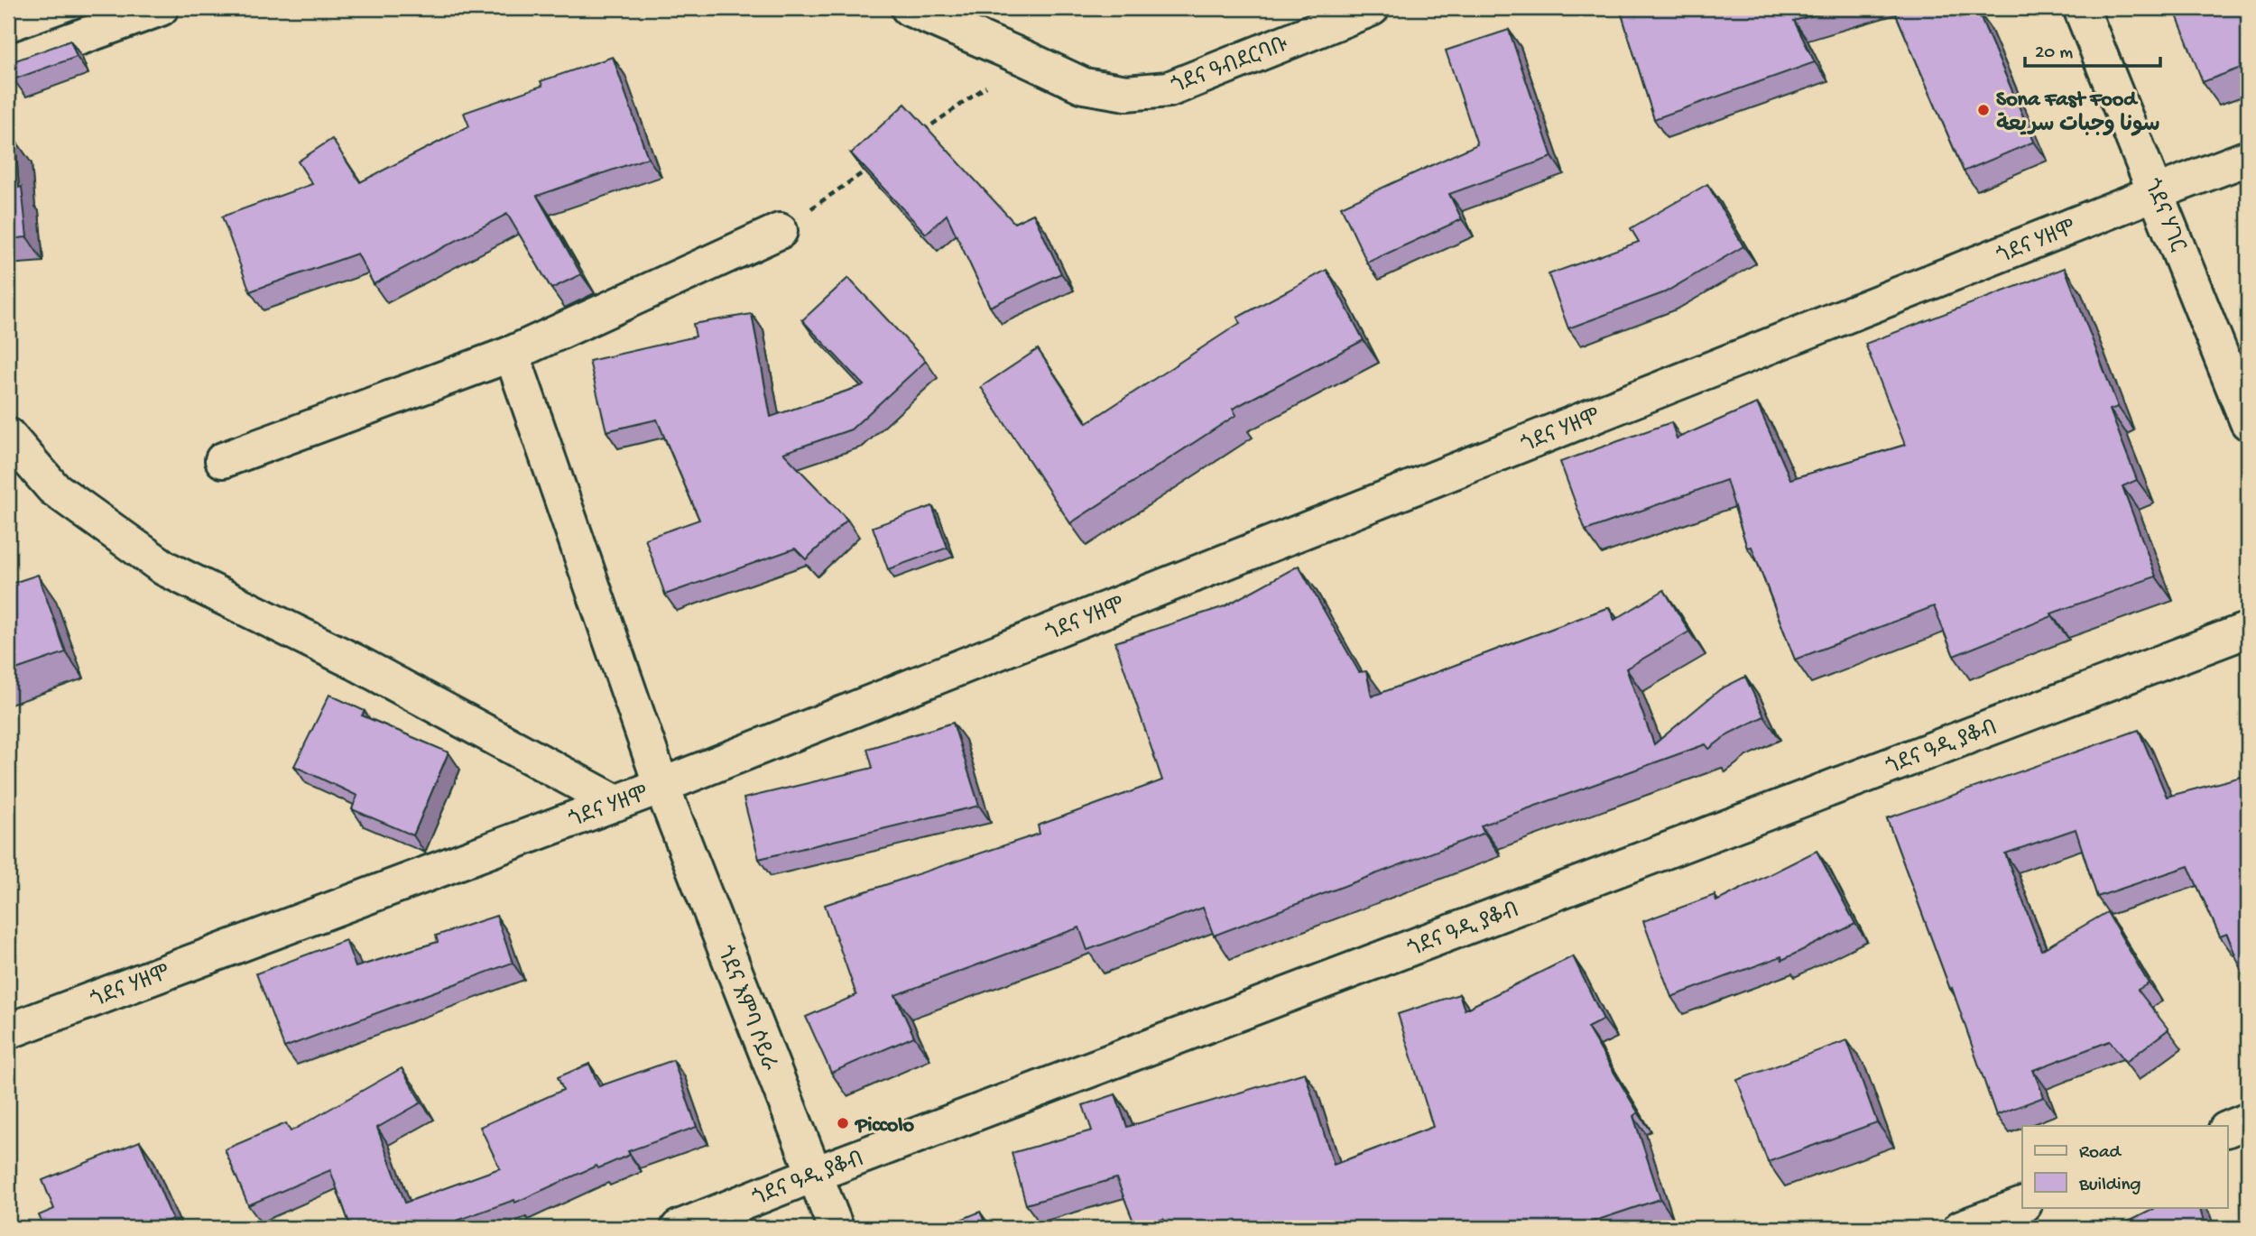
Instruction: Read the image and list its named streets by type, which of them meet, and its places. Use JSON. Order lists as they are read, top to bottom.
{
  "streets": {
    "street": [
      "ጎደና ዓብደርባቡ",
      "ጎደና ሃገር",
      "ጎደና ሃዘሞ",
      "ጎደና ዓዲ ያቆብ",
      "ጎደና እምባ ሶይራ"
    ]
  },
  "crossings": [
    ["ጎደና ሃገር", "ጎደና ሃዘሞ"],
    ["ጎደና ሃዘሞ", "ጎደና እምባ ሶይራ"],
    ["ጎደና ዓዲ ያቆብ", "ጎደና እምባ ሶይራ"]
  ],
  "places": ["Sona Fast Food سونا وجبات سريعة", "Piccolo"],
  "legend": ["Road", "Building"],
  "scale_bar": "20 m"
}
